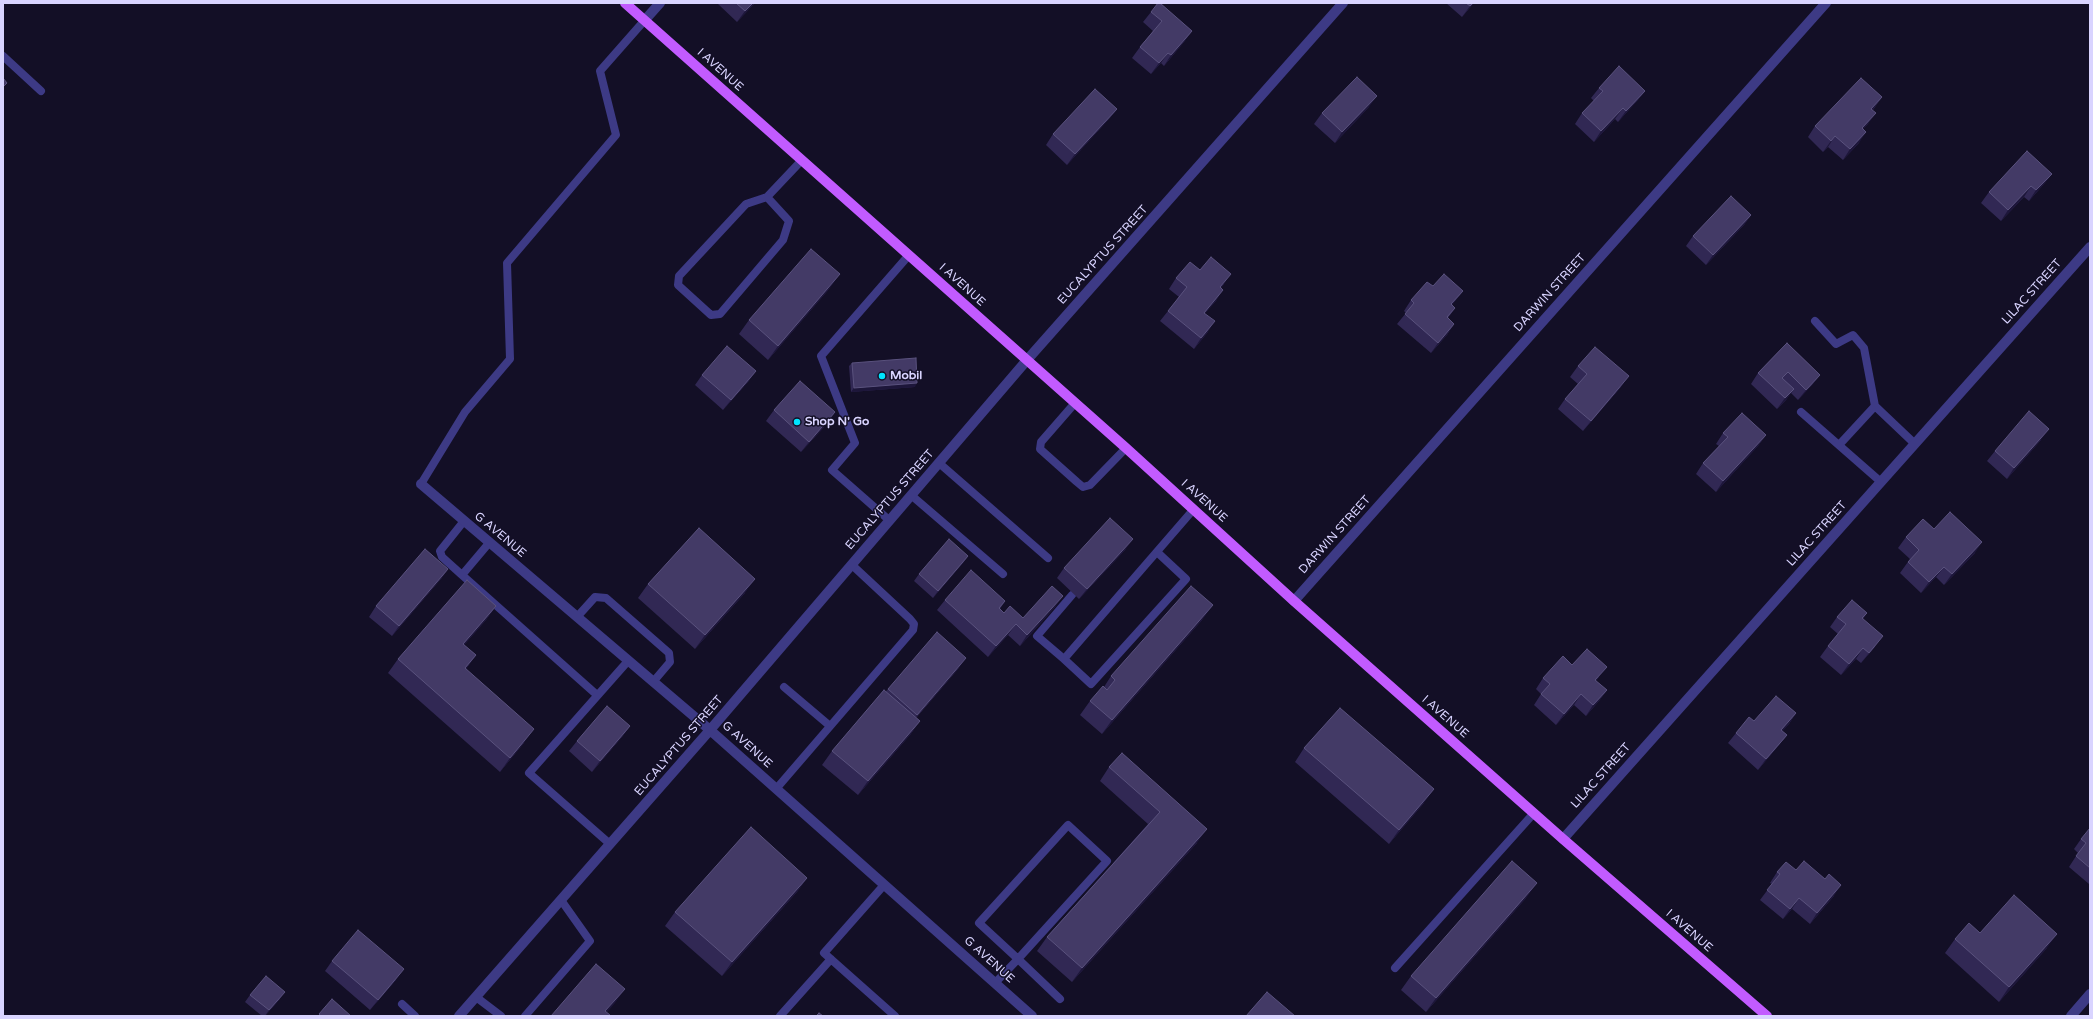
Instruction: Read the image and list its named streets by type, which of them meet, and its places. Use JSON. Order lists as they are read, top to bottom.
{
  "streets": {
    "main road": ["I AVENUE"],
    "street": [
      "EUCALYPTUS STREET",
      "LILAC STREET",
      "DARWIN STREET",
      "G AVENUE"
    ]
  },
  "crossings": [
    ["I AVENUE", "EUCALYPTUS STREET"],
    ["I AVENUE", "LILAC STREET"],
    ["I AVENUE", "DARWIN STREET"],
    ["EUCALYPTUS STREET", "G AVENUE"]
  ],
  "places": ["Mobil", "Shop N' Go"]
}
